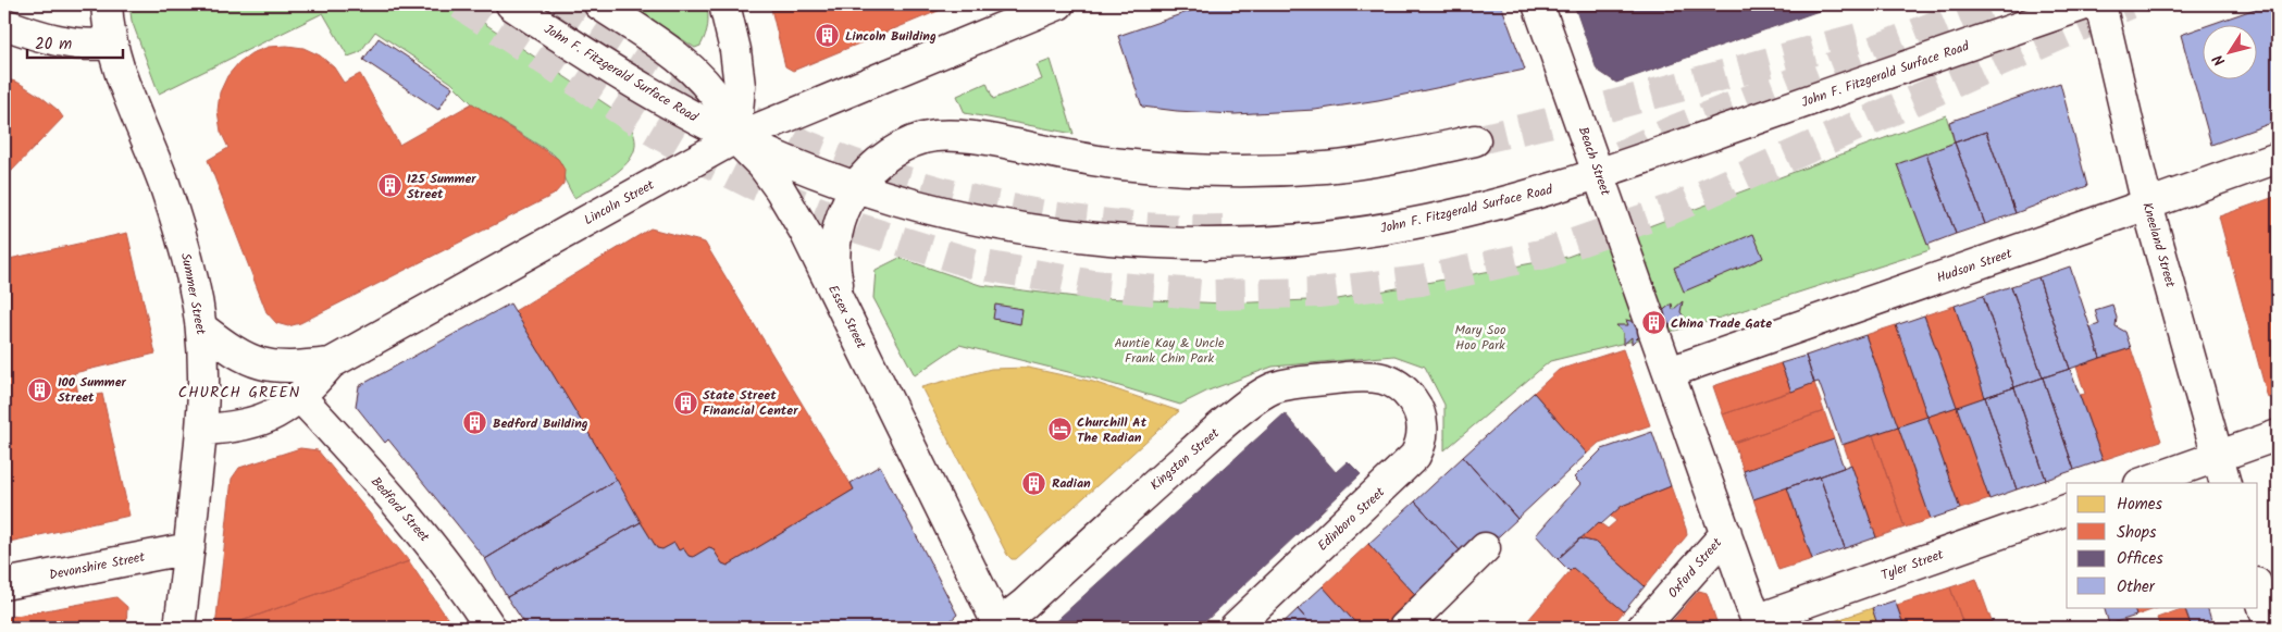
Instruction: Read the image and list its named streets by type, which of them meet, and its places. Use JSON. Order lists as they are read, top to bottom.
{
  "streets": {
    "main road": [
      "John F. Fitzgerald Surface Road",
      "Beach Street",
      "Lincoln Street",
      "Kneeland Street",
      "Hudson Street",
      "Summer Street",
      "Essex Street",
      "Kingston Street",
      "Bedford Street",
      "Edinboro Street",
      "Tyler Street",
      "Devonshire Street",
      "Oxford Street"
    ]
  },
  "crossings": [
    ["John F. Fitzgerald Surface Road", "Beach Street"],
    ["John F. Fitzgerald Surface Road", "Lincoln Street"],
    ["John F. Fitzgerald Surface Road", "Essex Street"],
    ["Beach Street", "Hudson Street"],
    ["Beach Street", "Tyler Street"],
    ["Beach Street", "Oxford Street"],
    ["Lincoln Street", "Summer Street"],
    ["Lincoln Street", "Essex Street"],
    ["Lincoln Street", "Bedford Street"],
    ["Kneeland Street", "Hudson Street"],
    ["Summer Street", "Devonshire Street"],
    ["Essex Street", "Kingston Street"],
    ["Kingston Street", "Edinboro Street"]
  ],
  "districts": ["CHURCH GREEN"],
  "parks": ["Mary Soo Hoo Park", "Auntie Kay & Uncle Frank Chin Park"],
  "places": {
    "building": [
      "Lincoln Building",
      "125 Summer Street",
      "China Trade Gate",
      "100 Summer Street",
      "State Street Financial Center",
      "Bedford Building",
      "Radian"
    ],
    "hotel": ["Churchill At The Radian"]
  },
  "legend": [
    "Homes",
    "Shops",
    "Offices",
    "Other"
  ],
  "scale_bar": "20 m",
  "north": "bottom left"
}
